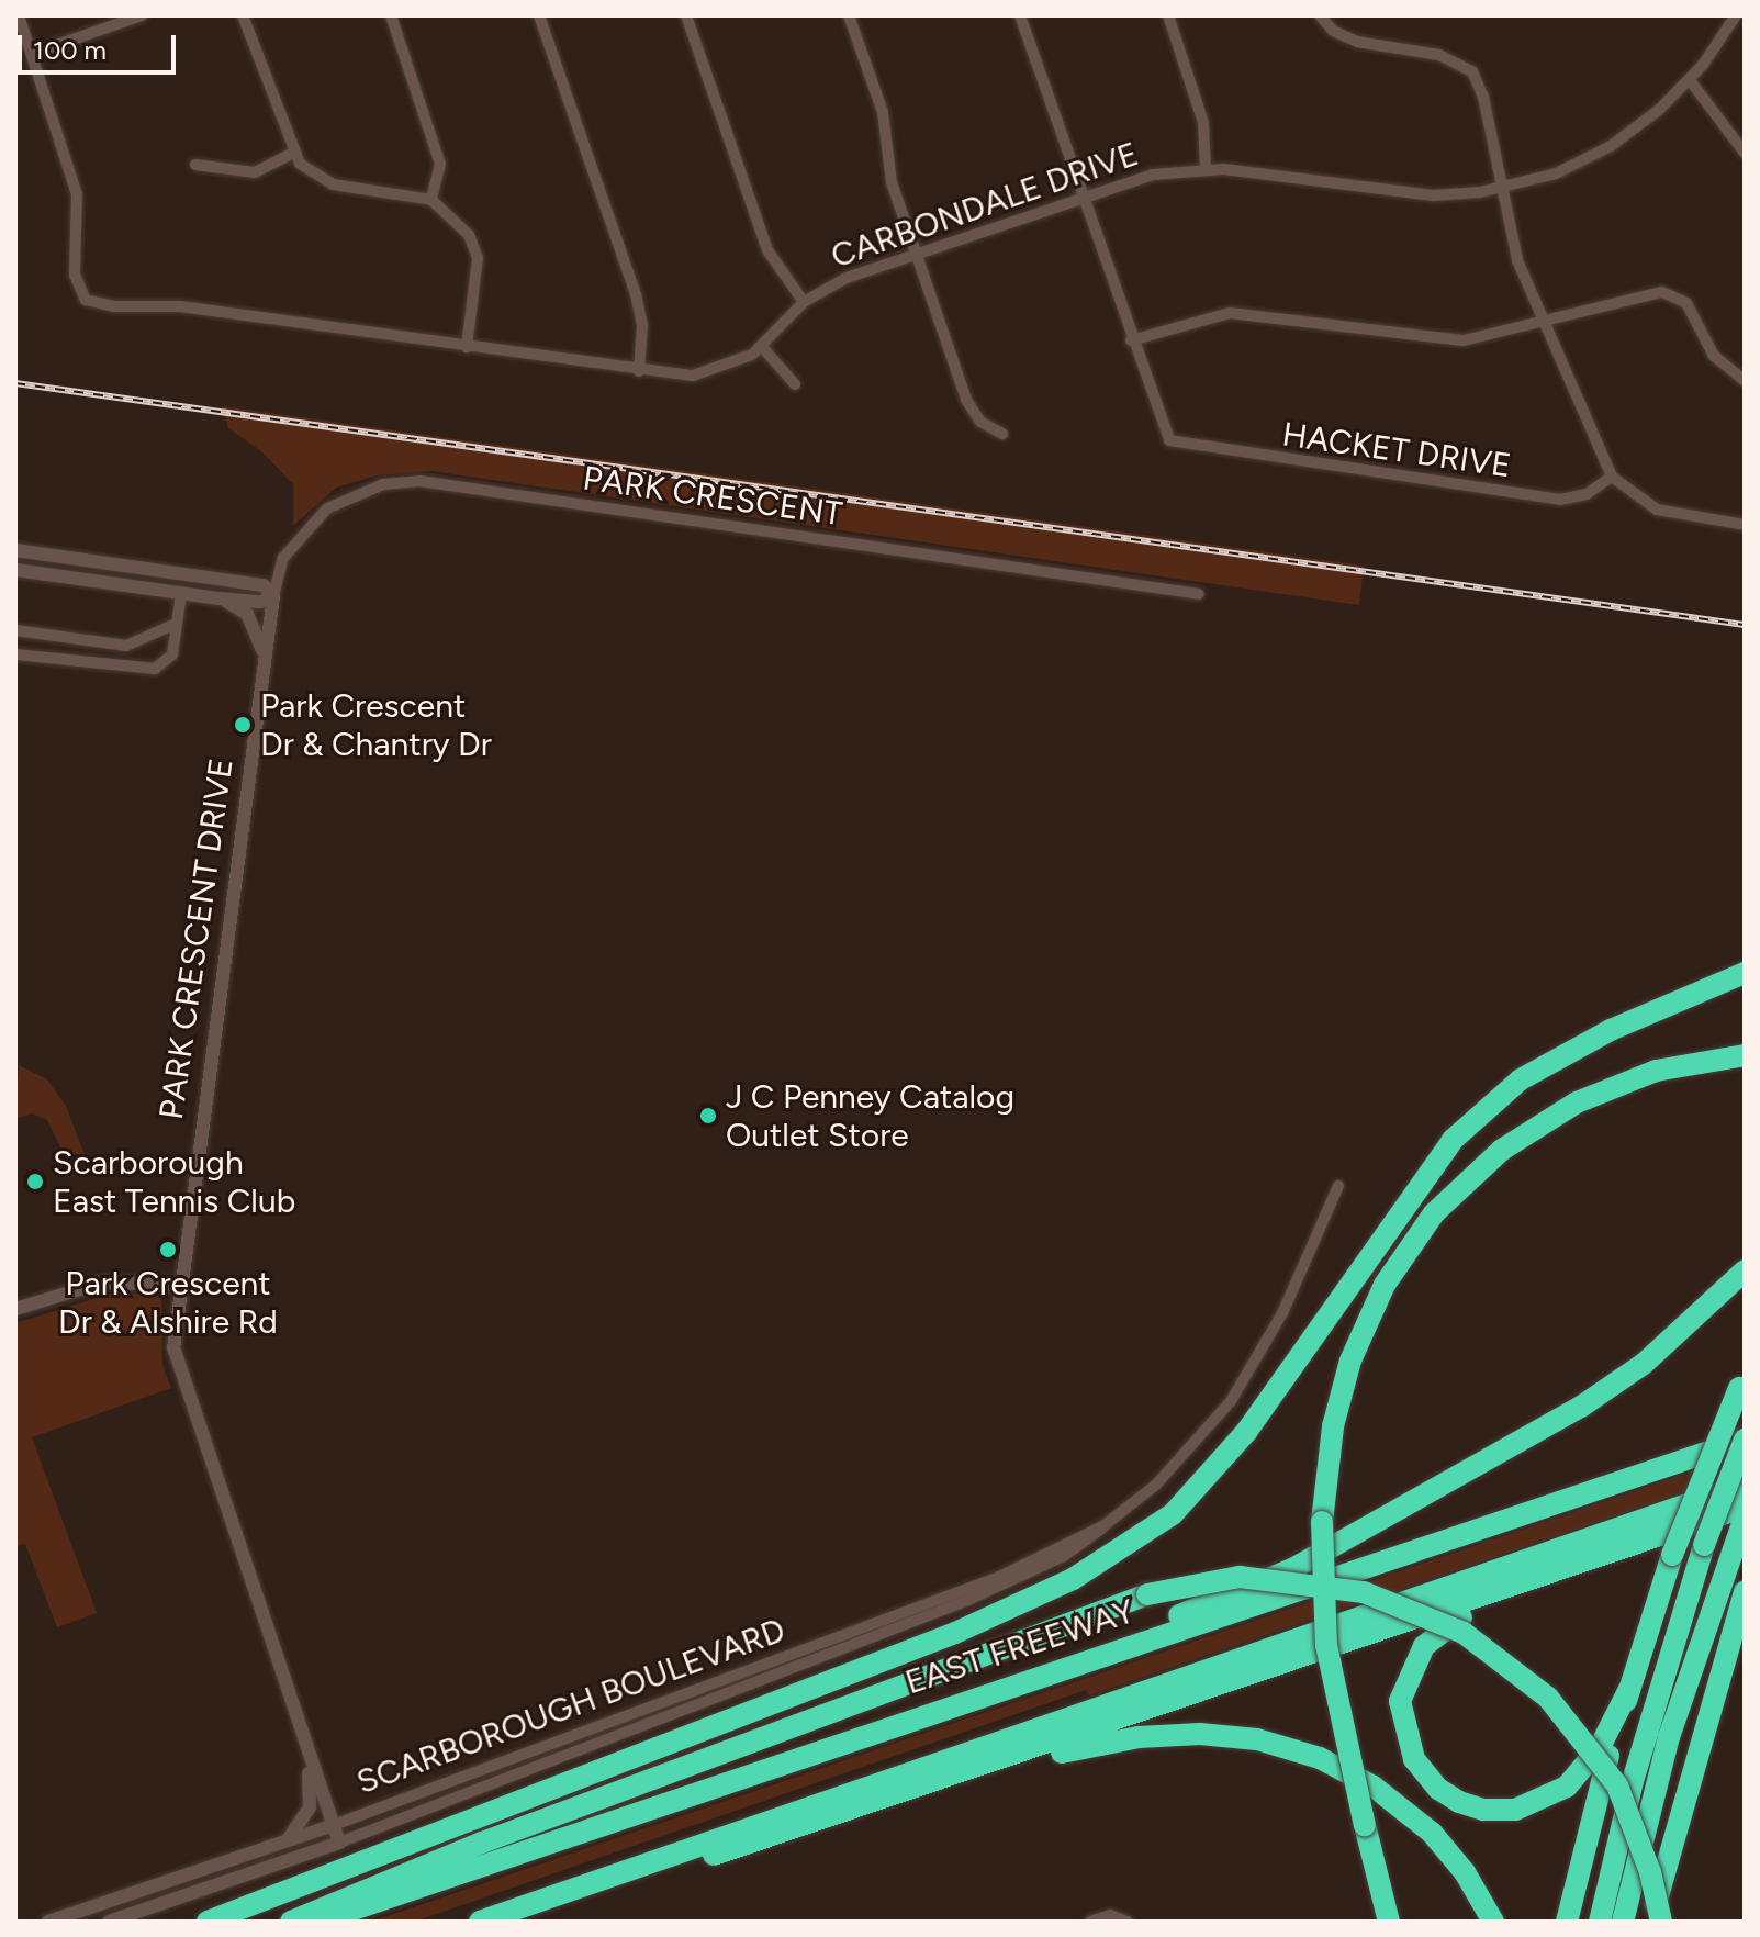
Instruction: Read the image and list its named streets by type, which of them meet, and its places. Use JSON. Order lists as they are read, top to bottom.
{
  "streets": {
    "highway": ["EAST FREEWAY"],
    "street": [
      "CARBONDALE DRIVE",
      "HACKET DRIVE",
      "PARK CRESCENT",
      "PARK CRESCENT DRIVE",
      "SCARBOROUGH BOULEVARD"
    ]
  },
  "crossings": [
    ["PARK CRESCENT", "PARK CRESCENT DRIVE"],
    ["PARK CRESCENT DRIVE", "SCARBOROUGH BOULEVARD"]
  ],
  "places": [
    "Park Crescent Dr & Chantry Dr",
    "J C Penney Catalog Outlet Store",
    "Scarborough East Tennis Club",
    "Park Crescent Dr & Alshire Rd"
  ],
  "scale_bar": "100 m"
}
